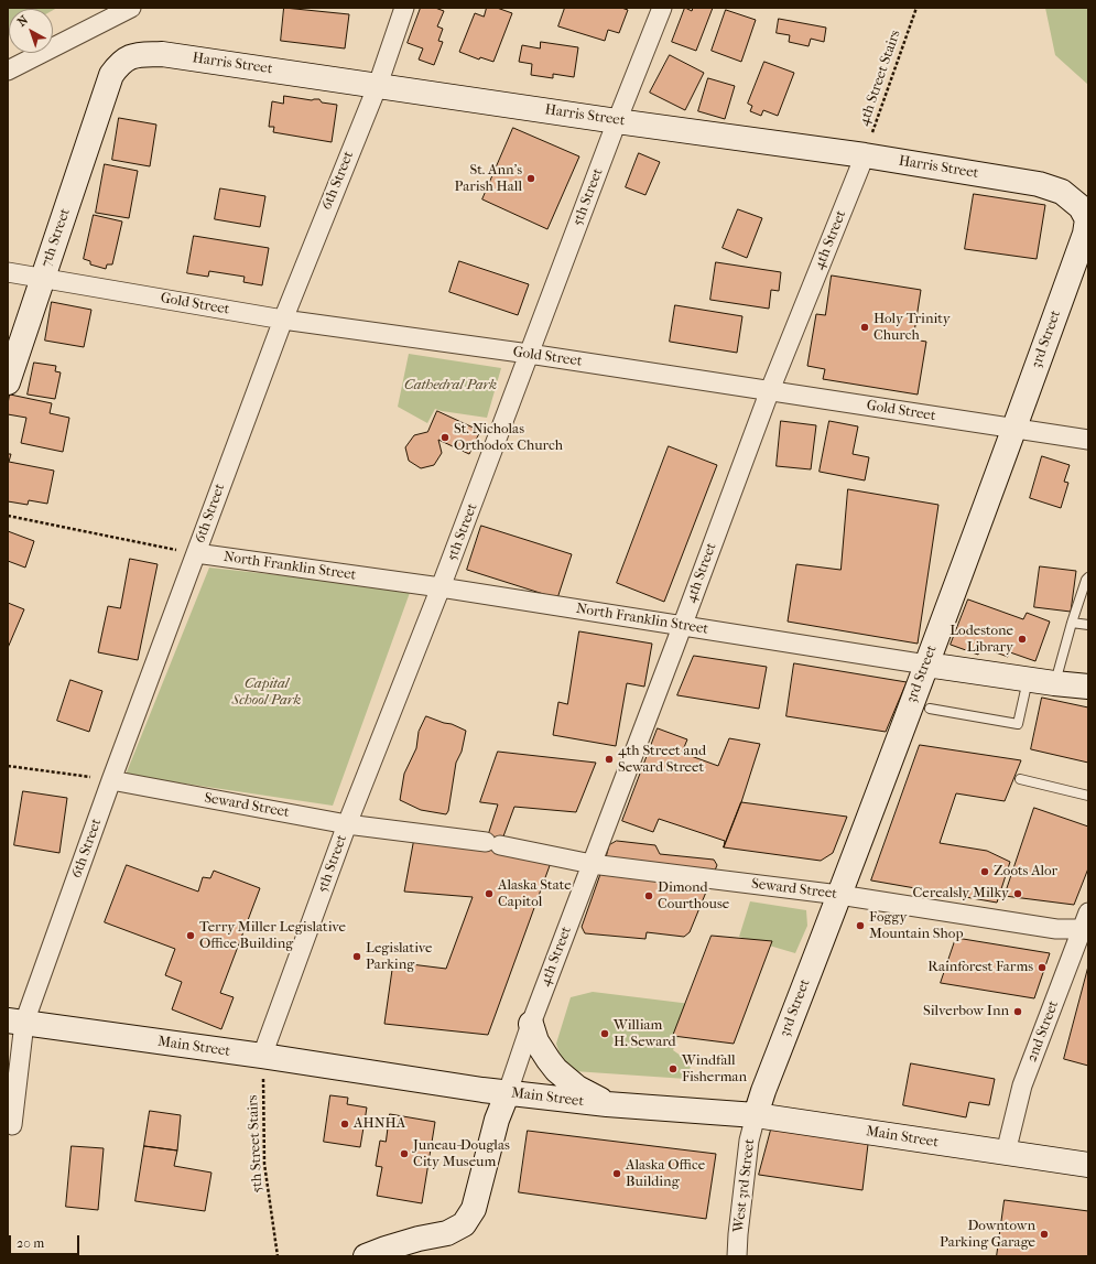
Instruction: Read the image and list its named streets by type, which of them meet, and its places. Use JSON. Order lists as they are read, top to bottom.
{
  "streets": {
    "street": [
      "Harris Street",
      "6th Street",
      "5th Street",
      "7th Street",
      "4th Street",
      "Gold Street",
      "3rd Street",
      "North Franklin Street",
      "Seward Street",
      "2nd Street",
      "Main Street",
      "West 3rd Street"
    ],
    "path": ["4th Street Stairs", "5th Street Stairs"]
  },
  "crossings": [
    ["Harris Street", "4th Street Stairs"],
    ["Harris Street", "6th Street"],
    ["Harris Street", "5th Street"],
    ["Harris Street", "7th Street"],
    ["Harris Street", "4th Street"],
    ["Harris Street", "3rd Street"],
    ["4th Street Stairs", "4th Street"],
    ["6th Street", "Gold Street"],
    ["6th Street", "North Franklin Street"],
    ["6th Street", "Seward Street"],
    ["6th Street", "Main Street"],
    ["5th Street", "Gold Street"],
    ["5th Street", "North Franklin Street"],
    ["5th Street", "Seward Street"],
    ["5th Street", "Main Street"],
    ["5th Street", "5th Street Stairs"],
    ["7th Street", "Gold Street"],
    ["4th Street", "Gold Street"],
    ["4th Street", "North Franklin Street"],
    ["4th Street", "Seward Street"],
    ["4th Street", "Main Street"],
    ["Gold Street", "3rd Street"],
    ["3rd Street", "North Franklin Street"],
    ["3rd Street", "Seward Street"],
    ["3rd Street", "Main Street"],
    ["3rd Street", "West 3rd Street"],
    ["Seward Street", "2nd Street"],
    ["2nd Street", "Main Street"],
    ["Main Street", "5th Street Stairs"],
    ["Main Street", "West 3rd Street"]
  ],
  "parks": ["Cathedral Park", "Capital School Park"],
  "places": [
    "St. Ann's Parish Hall",
    "Holy Trinity Church",
    "St. Nicholas Orthodox Church",
    "Lodestone Library",
    "4th Street and Seward Street",
    "Zoots Alor",
    "Alaska State Capitol",
    "Cerealsly Milky",
    "Dimond Courthouse",
    "Foggy Mountain Shop",
    "Terry Miller Legislative Office Building",
    "Legislative Parking",
    "Rainforest Farms",
    "Silverbow Inn",
    "William H. Seward",
    "Windfall Fisherman",
    "AHNHA",
    "Juneau-Douglas City Museum",
    "Alaska Office Building",
    "Downtown Parking Garage"
  ],
  "scale_bar": "20 m",
  "north": "top left"
}
